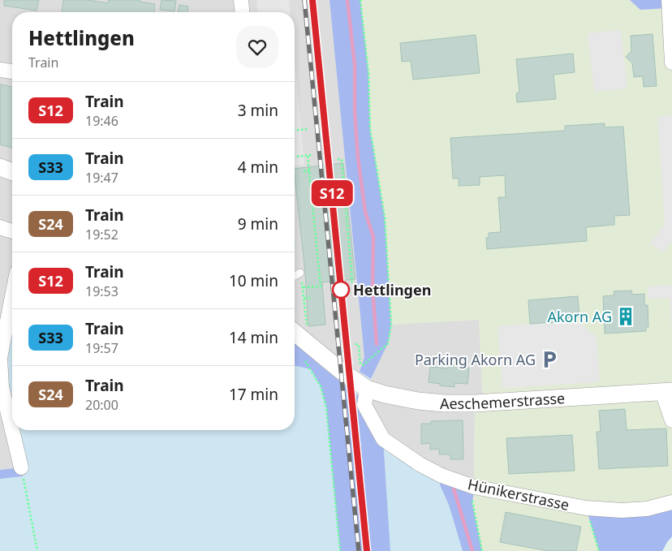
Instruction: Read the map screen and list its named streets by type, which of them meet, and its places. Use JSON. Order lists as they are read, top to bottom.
{
  "streets": {
    "street": ["Aeschemerstrasse", "Hünikerstrasse"]
  },
  "crossings": [
    ["Aeschemerstrasse", "Hünikerstrasse"]
  ],
  "places": {
    "other": ["Hettlingen"],
    "building": ["Akorn AG"],
    "parking": ["Parking Akorn AG"]
  },
  "page": {
    "on_map": "S12",
    "heading": ["Hettlingen", "Train"],
    "list": [
      {
        "mark": "S12",
        "name": "Train",
        "note": "19:46",
        "value": "3 min"
      },
      {
        "mark": "S33",
        "name": "Train",
        "note": "19:47",
        "value": "4 min"
      },
      {
        "mark": "S24",
        "name": "Train",
        "note": "19:52",
        "value": "9 min"
      },
      {
        "mark": "S12",
        "name": "Train",
        "note": "19:53",
        "value": "10 min"
      },
      {
        "mark": "S33",
        "name": "Train",
        "note": "19:57",
        "value": "14 min"
      },
      {
        "mark": "S24",
        "name": "Train",
        "note": "20:00",
        "value": "17 min"
      }
    ]
  }
}
